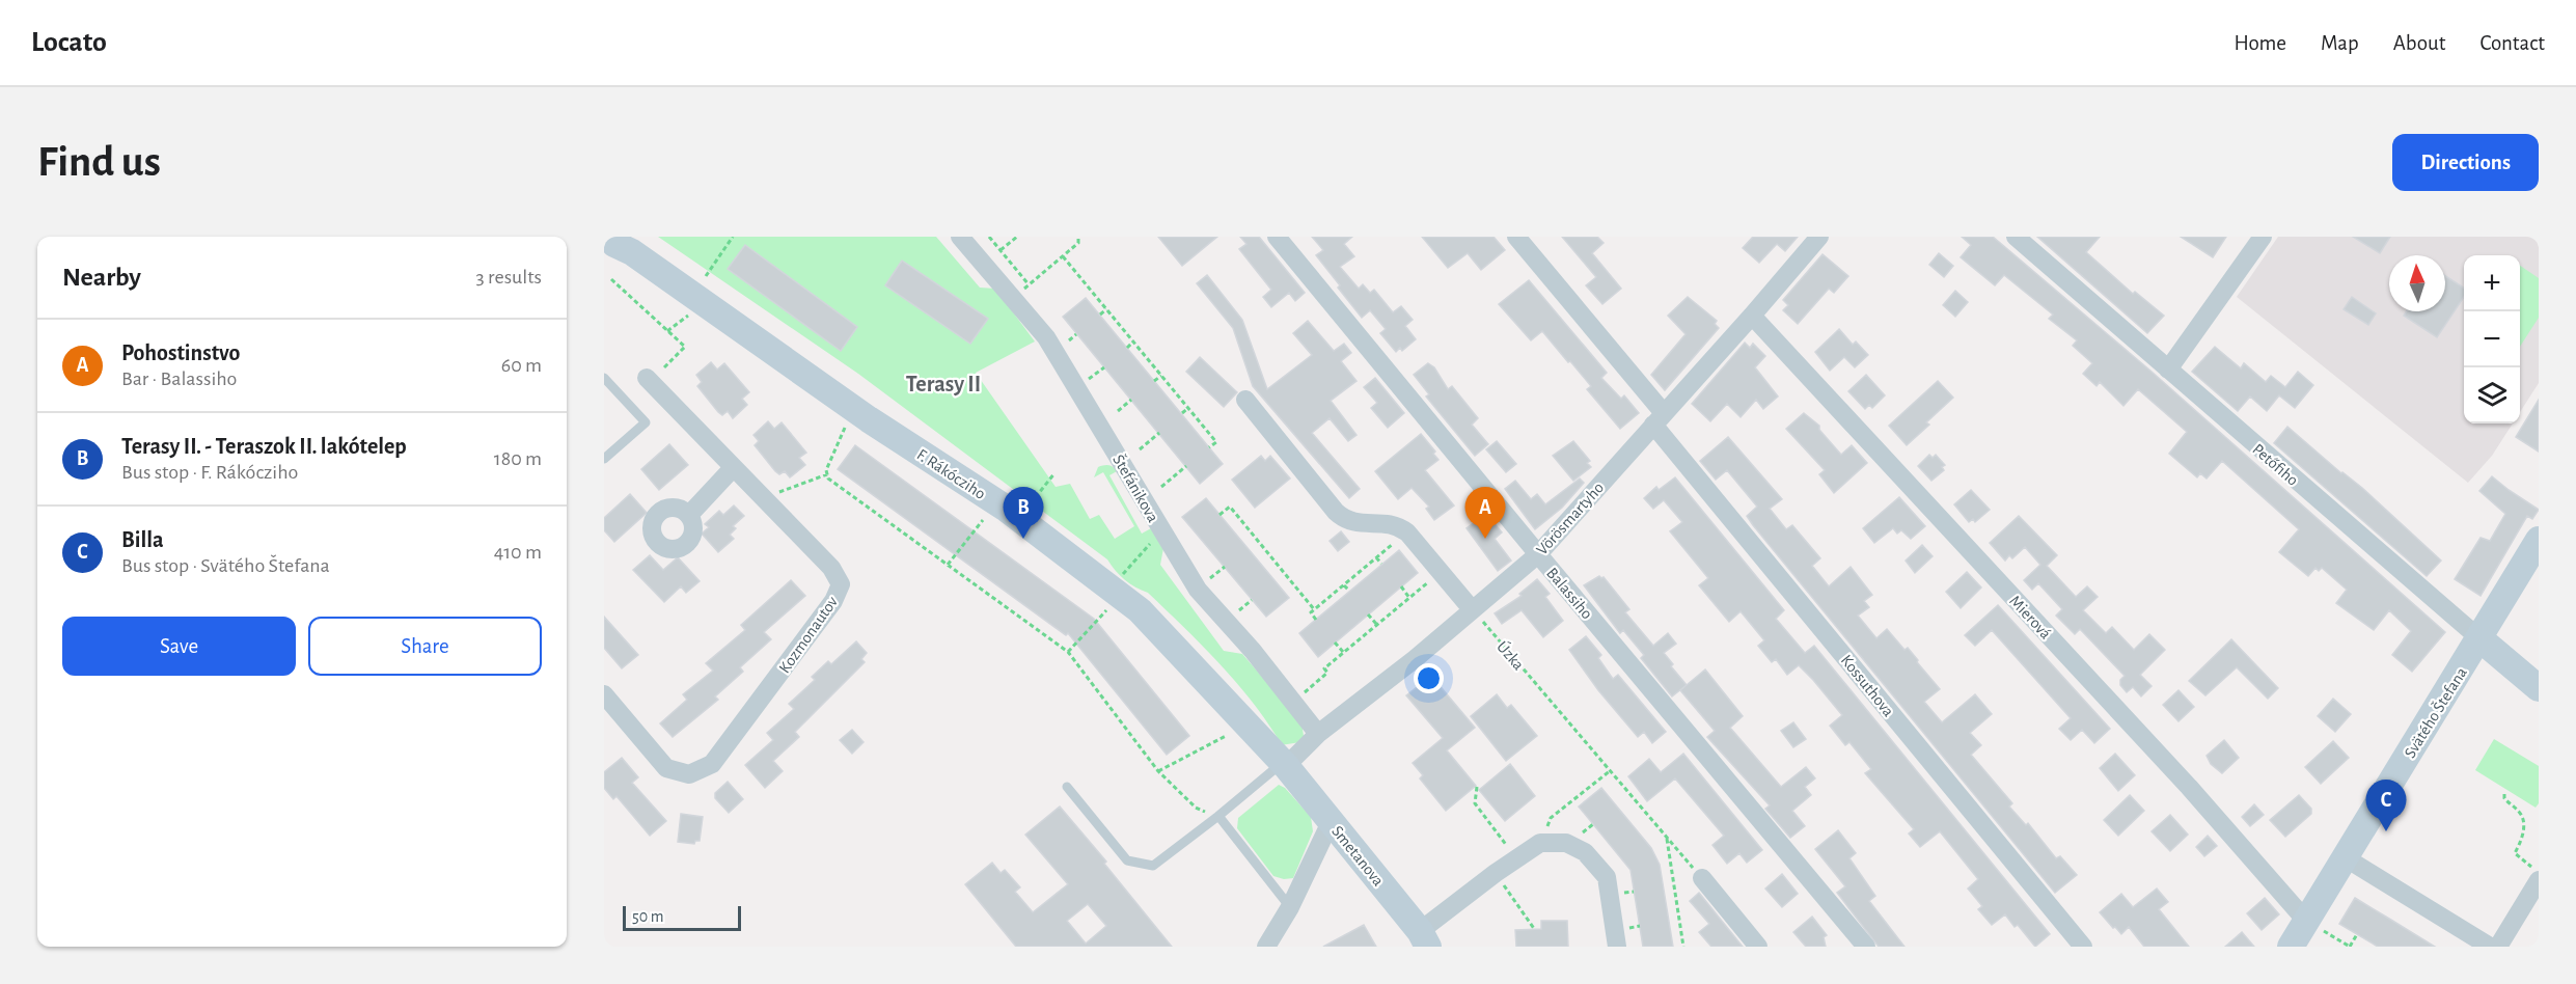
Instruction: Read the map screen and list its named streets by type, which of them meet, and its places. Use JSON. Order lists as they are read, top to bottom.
{
  "streets": {
    "street": [
      "Petőfiho",
      "F. Rákócziho",
      "Štefánikova",
      "Vörösmartyho",
      "Balassiho",
      "Mierová",
      "Kozmonautov",
      "Kossuthova",
      "Svätého Štefana",
      "Smetanova"
    ],
    "path": ["Úzka"]
  },
  "crossings": [
    ["Petőfiho", "Svätého Štefana"],
    ["F. Rákócziho", "Vörösmartyho"],
    ["F. Rákócziho", "Smetanova"],
    ["Štefánikova", "Vörösmartyho"],
    ["Vörösmartyho", "Balassiho"],
    ["Vörösmartyho", "Mierová"],
    ["Vörösmartyho", "Úzka"],
    ["Vörösmartyho", "Kossuthova"],
    ["Vörösmartyho", "Smetanova"],
    ["Mierová", "Svätého Štefana"]
  ],
  "districts": ["Terasy II"],
  "scale_bar": "50 m",
  "north": "top",
  "page": {
    "header": "Locato",
    "nav": [
      "Home",
      "Map",
      "About",
      "Contact"
    ],
    "buttons": [
      "Directions",
      ["Save", "Share"]
    ],
    "title": "Find us",
    "heading": ["Nearby", "3 results"],
    "map_buttons": ["+", "−"],
    "list": [
      {
        "mark": "A",
        "name": "Pohostinstvo",
        "note": "Bar · Balassiho",
        "value": "60 m"
      },
      {
        "mark": "B",
        "name": "Terasy II. - Teraszok II. lakótelep",
        "note": "Bus stop · F. Rákócziho",
        "value": "180 m"
      },
      {
        "mark": "C",
        "name": "Billa",
        "note": "Bus stop · Svätého Štefana",
        "value": "410 m"
      }
    ],
    "pins": ["A", "B", "C"],
    "scale": "50 m"
  }
}
